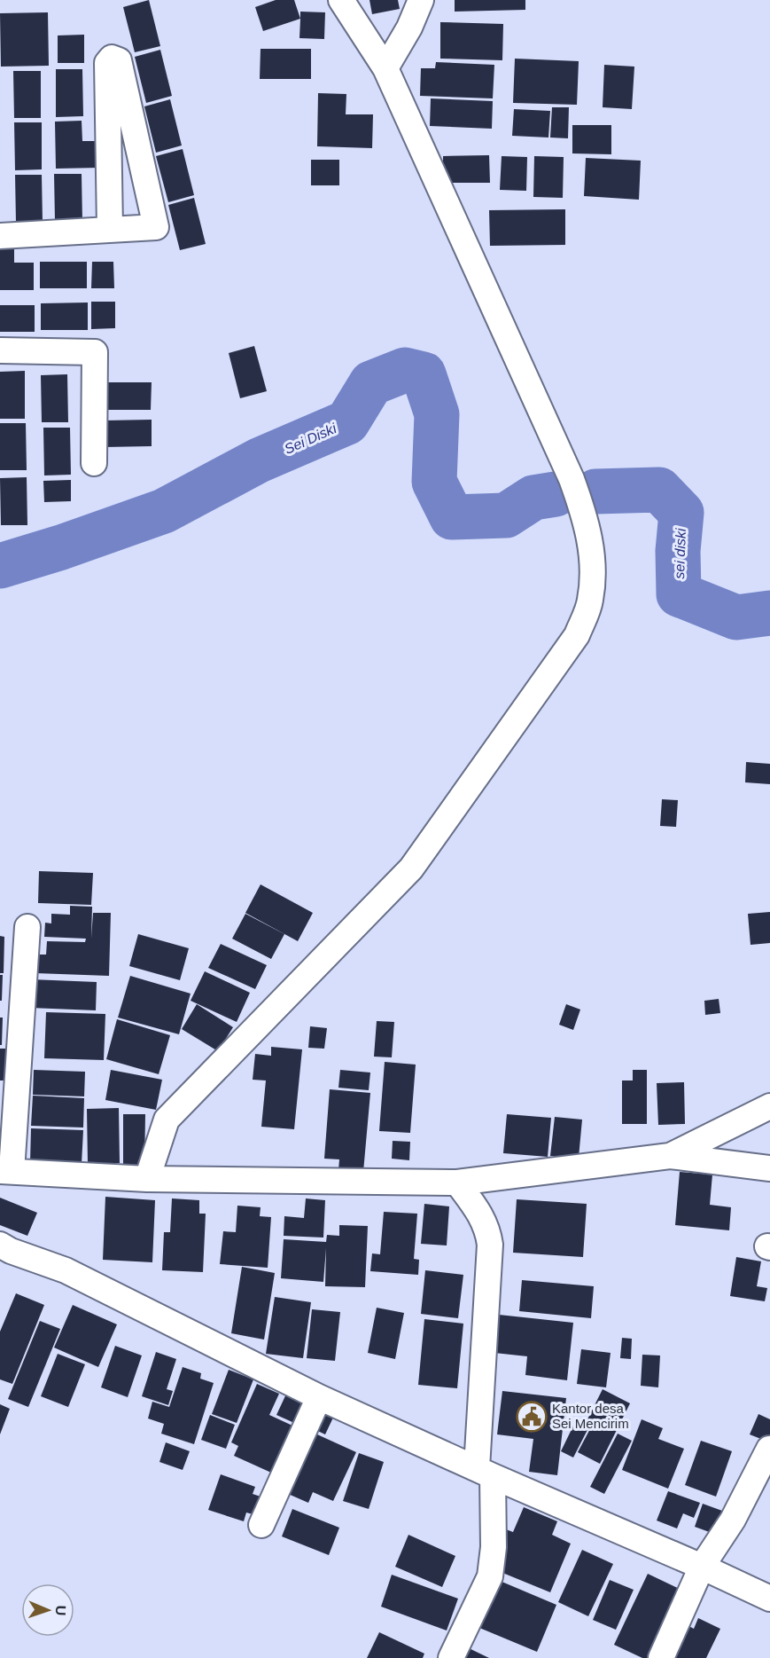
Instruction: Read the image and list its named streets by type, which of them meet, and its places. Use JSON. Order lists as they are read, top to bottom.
{
  "water": ["Sei Diski", "sei diski"],
  "places": {
    "public building": ["Kantor desa Sei Mencirim"]
  },
  "north": "right"
}
